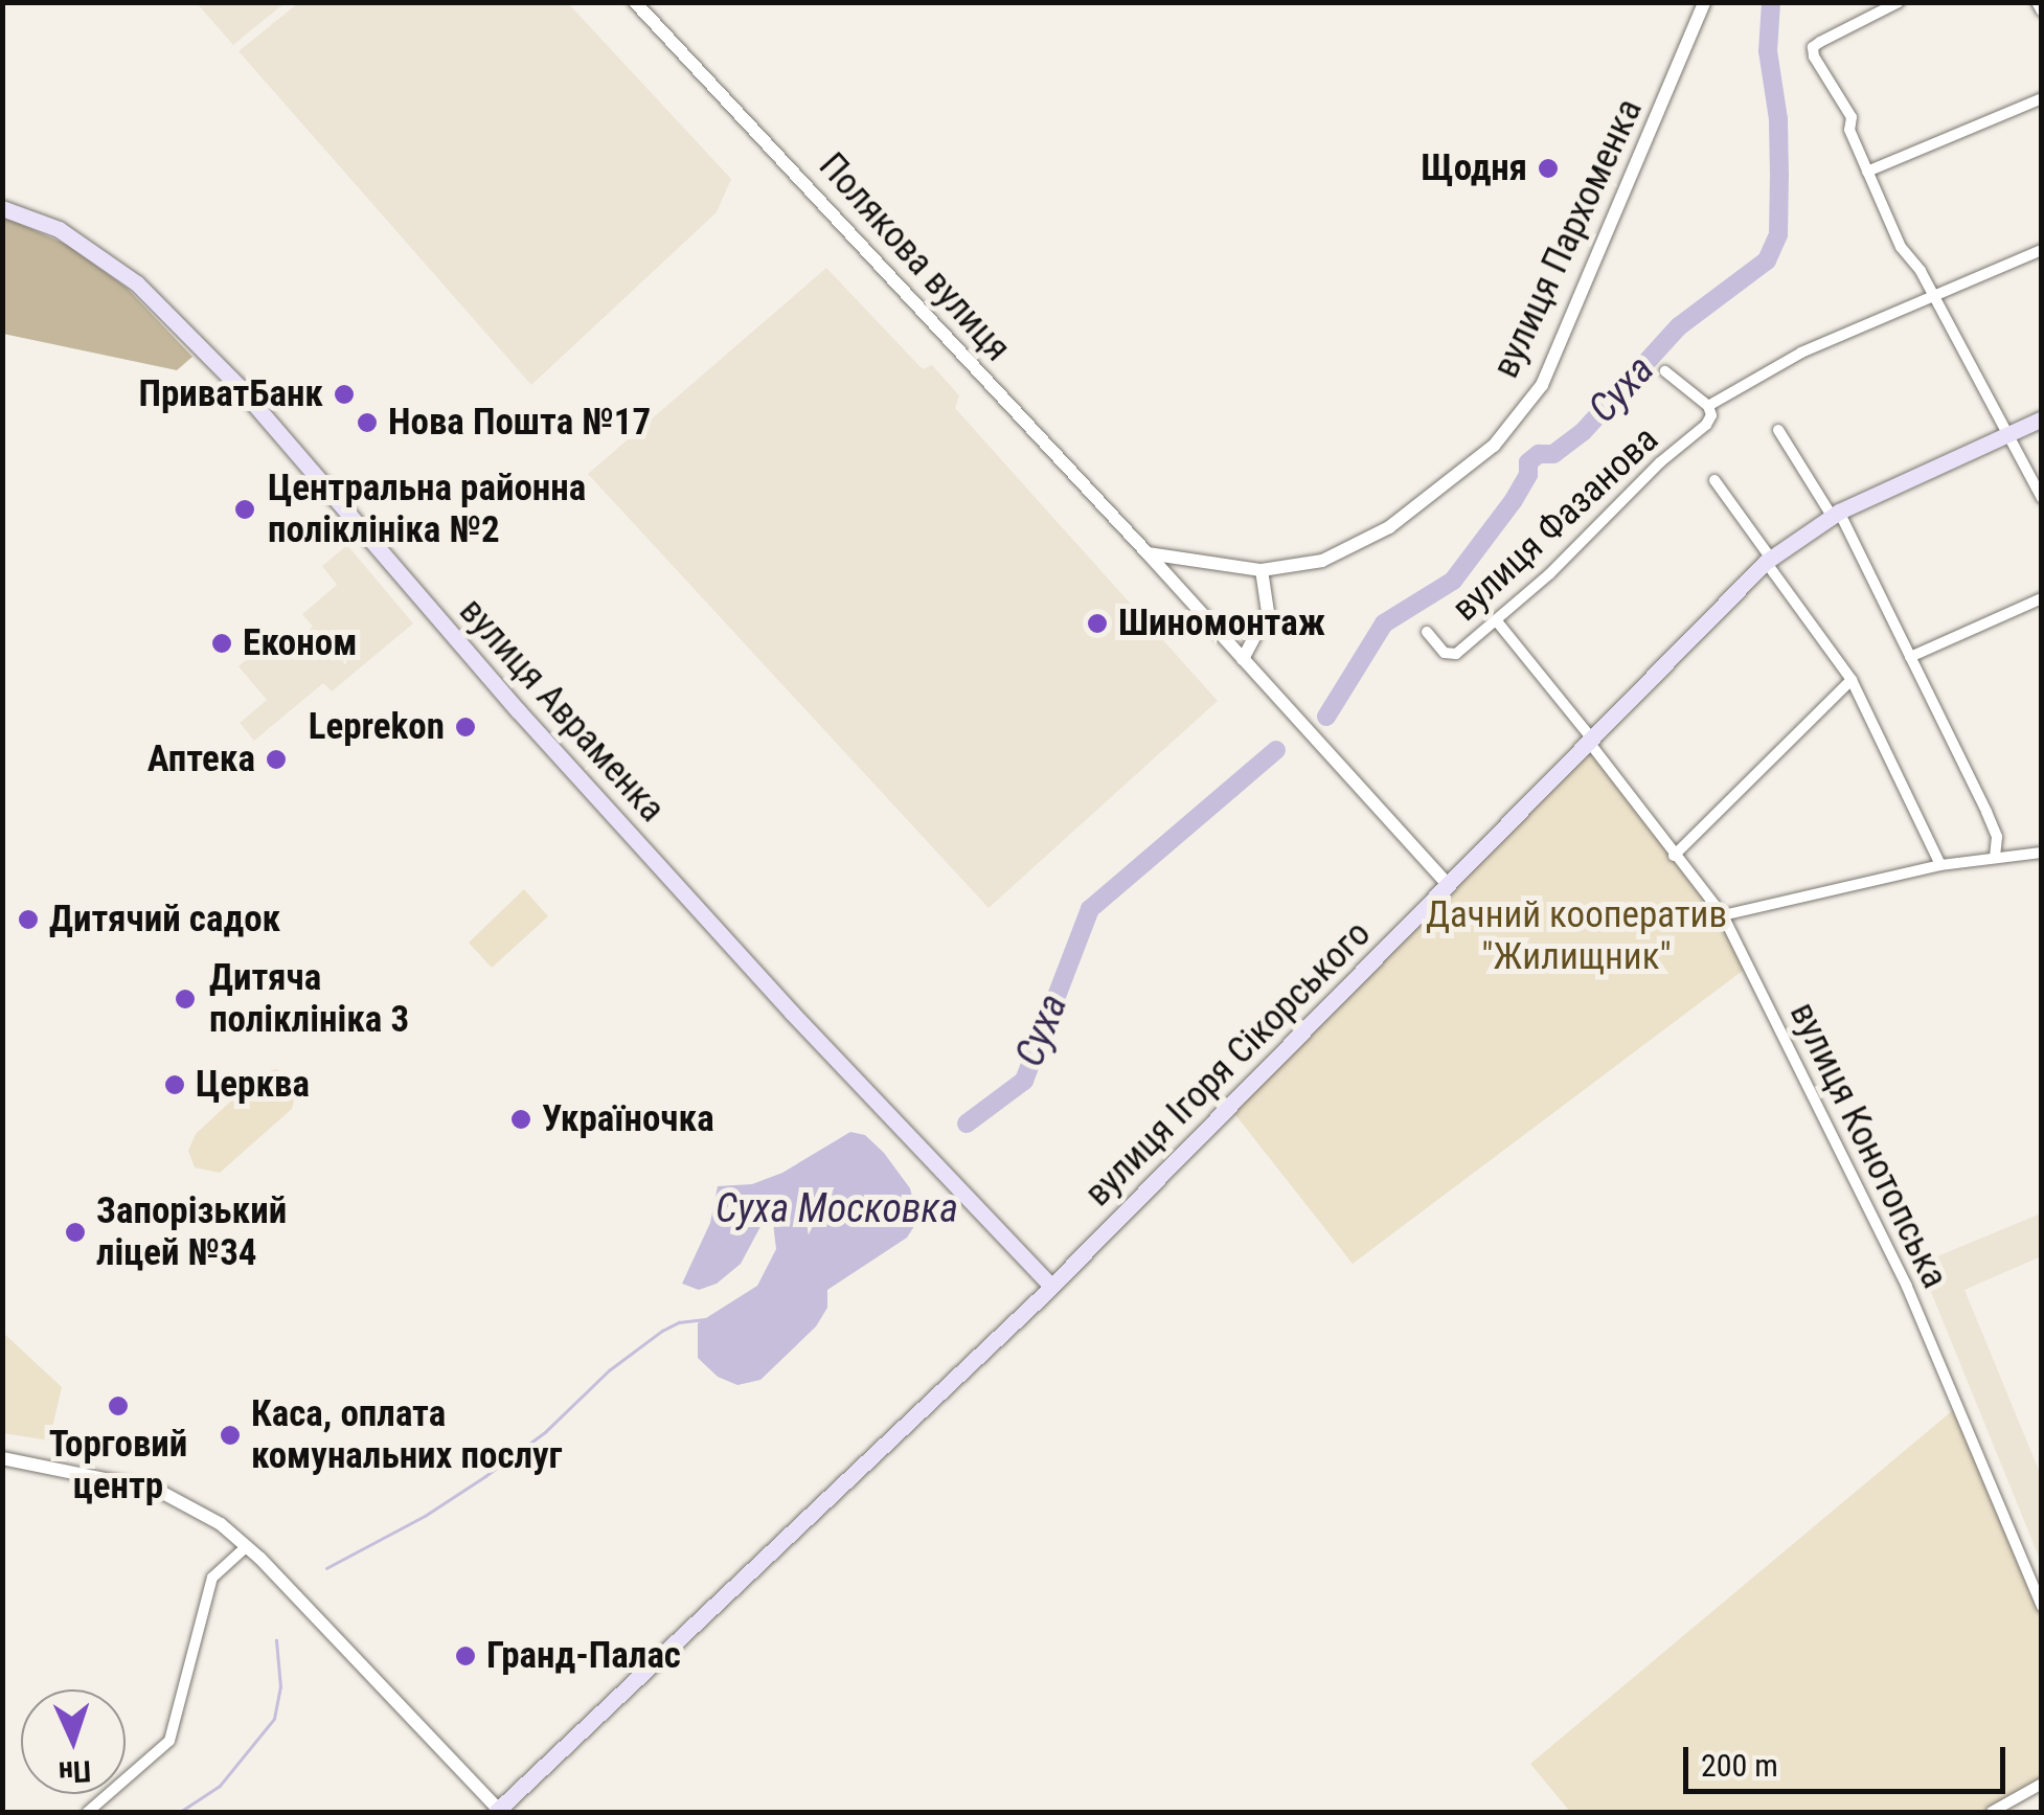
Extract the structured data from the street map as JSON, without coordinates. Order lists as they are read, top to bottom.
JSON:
{
  "streets": {
    "main road": ["вулиця Авраменка", "вулиця Ігоря Сікорського"],
    "street": [
      "вулиця Пархоменка",
      "Полякова вулиця",
      "вулиця Фазанова",
      "вулиця Конотопська"
    ]
  },
  "crossings": [
    ["Полякова вулиця", "вулиця Ігоря Сікорського"],
    ["вулиця Фазанова", "вулиця Конотопська"],
    ["вулиця Авраменка", "вулиця Ігоря Сікорського"],
    ["вулиця Ігоря Сікорського", "вулиця Конотопська"]
  ],
  "water": ["Суха", "Суха Московка"],
  "parks": ["Дачний кооператив \"Жилищник\""],
  "places": [
    "Щодня",
    "ПриватБанк",
    "Нова Пошта №17",
    "Центральна районна поліклініка №2",
    "Шиномонтаж",
    "Економ",
    "Leprekon",
    "Аптека",
    "Дитячий садок",
    "Дитяча поліклініка 3",
    "Церква",
    "Україночка",
    "Запорізький ліцей №34",
    "Торговий центр",
    "Каса, оплата комунальних послуг",
    "Гранд-Палас"
  ],
  "scale_bar": "200 m",
  "north": "bottom"
}
